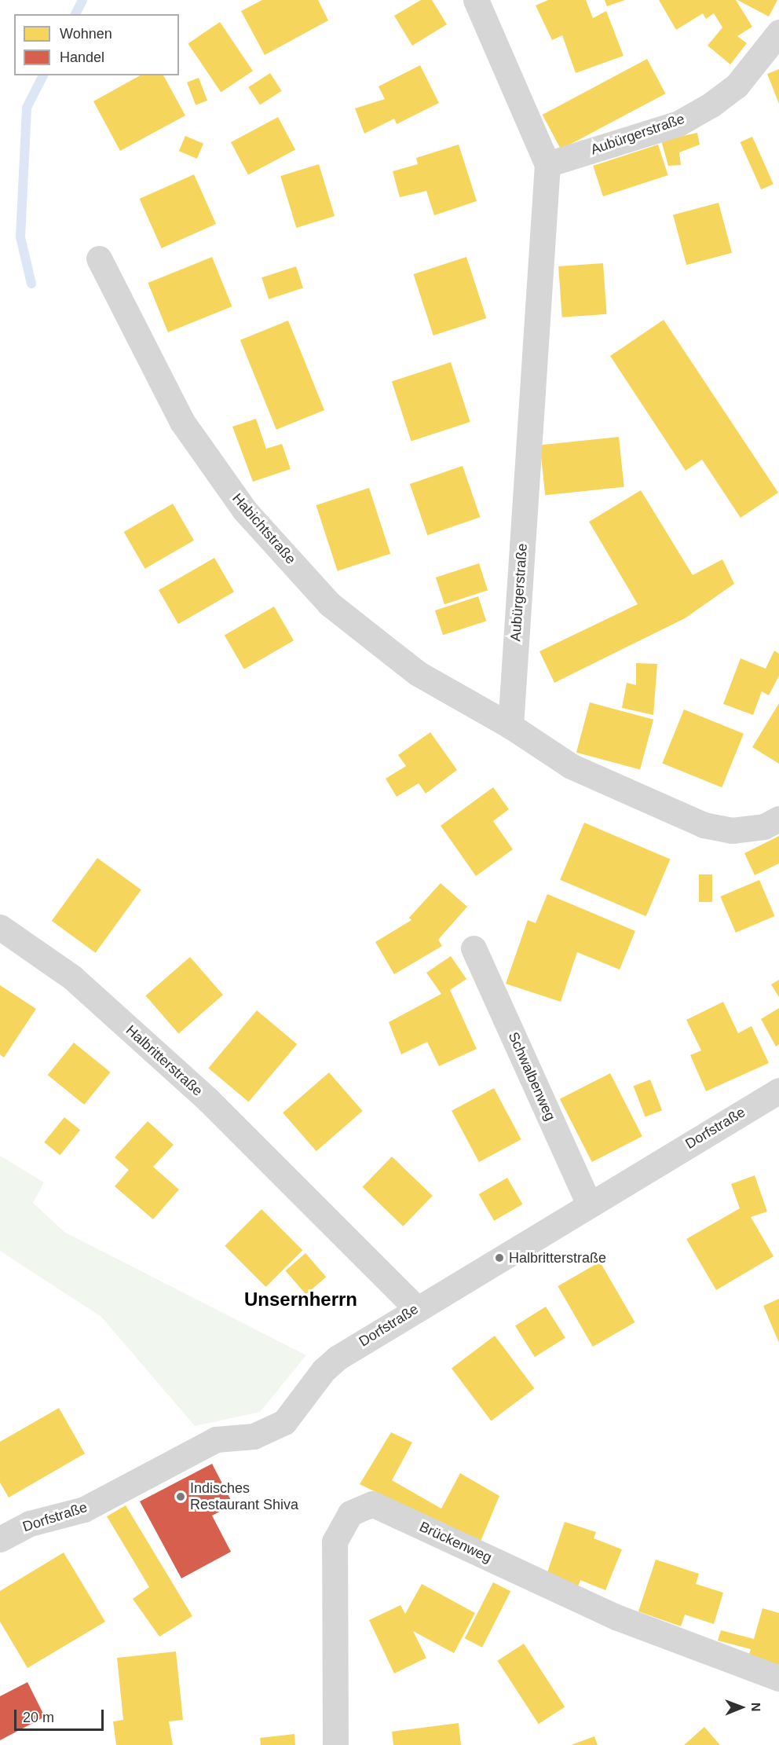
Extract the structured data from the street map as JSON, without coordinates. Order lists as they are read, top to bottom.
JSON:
{
  "streets": {
    "street": [
      "Aubürgerstraße",
      "Habichtstraße",
      "Halbritterstraße",
      "Schwalbenweg",
      "Dorfstraße",
      "Brückenweg"
    ]
  },
  "crossings": [
    ["Aubürgerstraße", "Habichtstraße"],
    ["Halbritterstraße", "Dorfstraße"],
    ["Schwalbenweg", "Dorfstraße"]
  ],
  "districts": ["Unsernherrn"],
  "places": ["Halbritterstraße", "Indisches Restaurant Shiva"],
  "legend": ["Wohnen", "Handel"],
  "scale_bar": "20 m",
  "north": "right"
}
